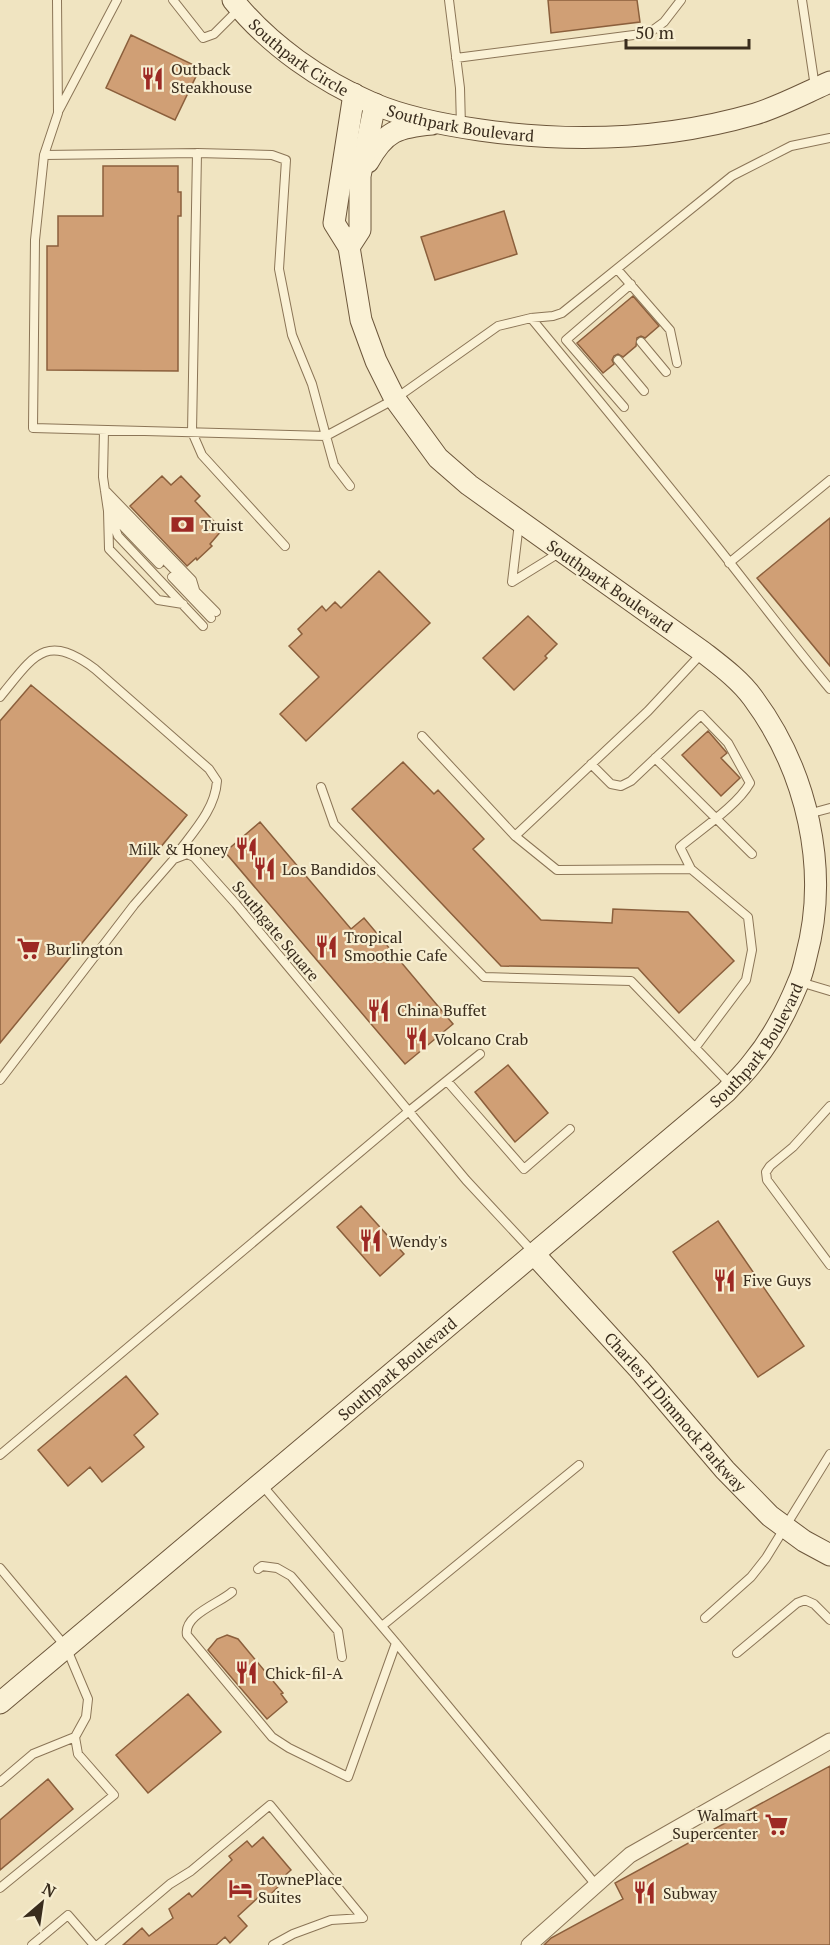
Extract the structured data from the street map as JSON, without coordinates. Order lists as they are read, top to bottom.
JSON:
{
  "streets": {
    "street": ["Southpark Circle", "Southpark Boulevard", "Charles H Dimmock Parkway"],
    "lane": ["Southgate Square"]
  },
  "crossings": [
    ["Southpark Circle", "Southpark Boulevard"],
    ["Southpark Boulevard", "Southgate Square"],
    ["Southpark Boulevard", "Charles H Dimmock Parkway"],
    ["Southgate Square", "Charles H Dimmock Parkway"]
  ],
  "places": {
    "restaurant": [
      "Outback Steakhouse",
      "Milk & Honey",
      "Los Bandidos",
      "Tropical Smoothie Cafe",
      "China Buffet",
      "Volcano Crab",
      "Wendy's",
      "Five Guys",
      "Chick-fil-A",
      "Subway"
    ],
    "bank": ["Truist"],
    "supermarket": ["Burlington", "Walmart Supercenter"],
    "hotel": ["TownePlace Suites"]
  },
  "scale_bar": "50 m",
  "north": "top right"
}
